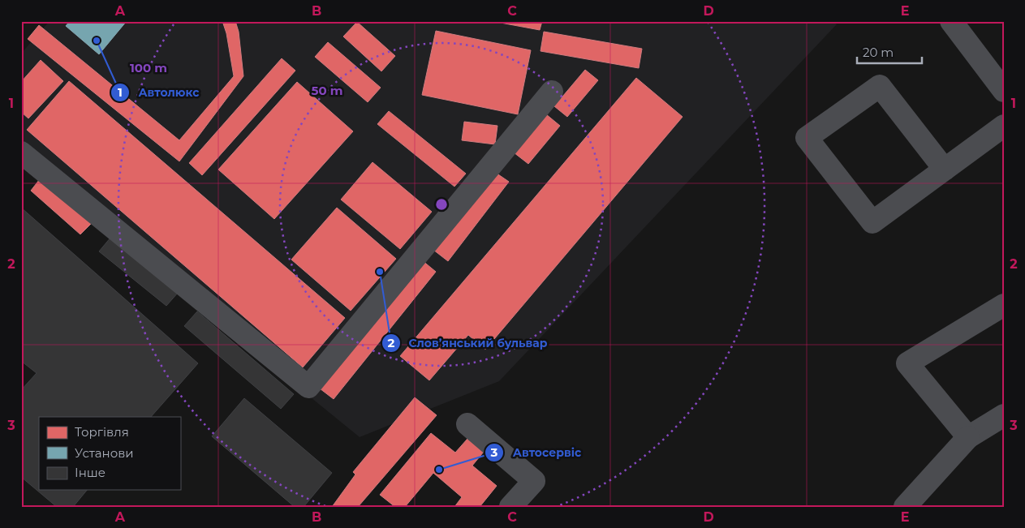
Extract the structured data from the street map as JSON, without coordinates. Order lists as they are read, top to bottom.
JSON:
{
  "places": ["Автолюкс", "Слов’янський бульвар", "Автосервіс"],
  "legend": ["Торгівля", "Установи", "Інше"],
  "scale_bar": "20 m",
  "grid": {
    "columns": [
      "A",
      "B",
      "C",
      "D",
      "E"
    ],
    "rows": ["1", "2", "3"]
  },
  "rings": ["100 m", "50 m"]
}
